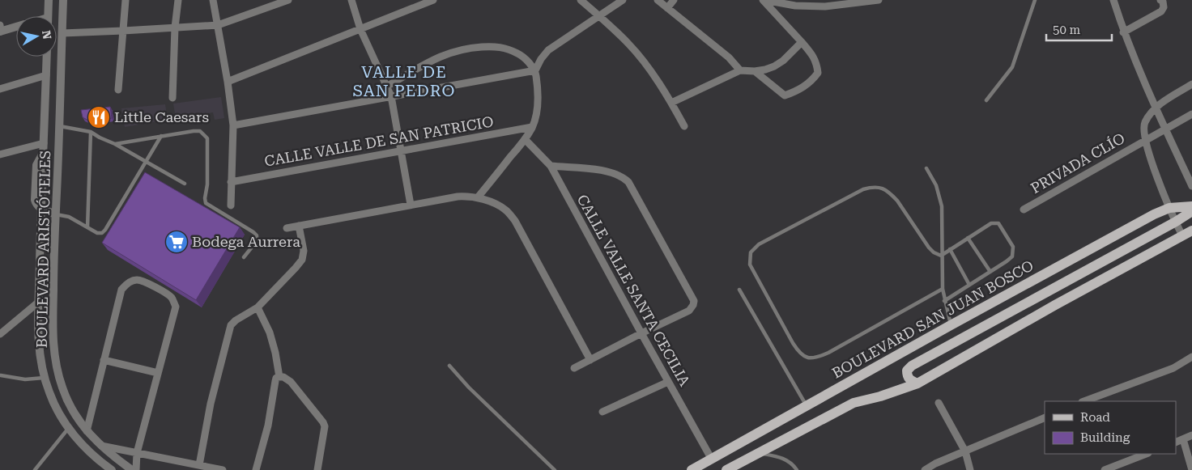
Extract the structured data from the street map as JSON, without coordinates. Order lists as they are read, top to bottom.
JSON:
{
  "streets": {
    "main road": ["BOULEVARD SAN JUAN BOSCO"],
    "street": [
      "CALLE VALLE DE SAN PATRICIO",
      "PRIVADA CLÍO",
      "BOULEVARD ARISTÓTELES",
      "CALLE VALLE SANTA CECILIA"
    ]
  },
  "crossings": [
    ["CALLE VALLE SANTA CECILIA", "BOULEVARD SAN JUAN BOSCO"]
  ],
  "districts": ["VALLE DE SAN PEDRO"],
  "places": {
    "restaurant": ["Little Caesars"],
    "supermarket": ["Bodega Aurrera"]
  },
  "legend": ["Road", "Building"],
  "scale_bar": "50 m",
  "north": "right"
}
